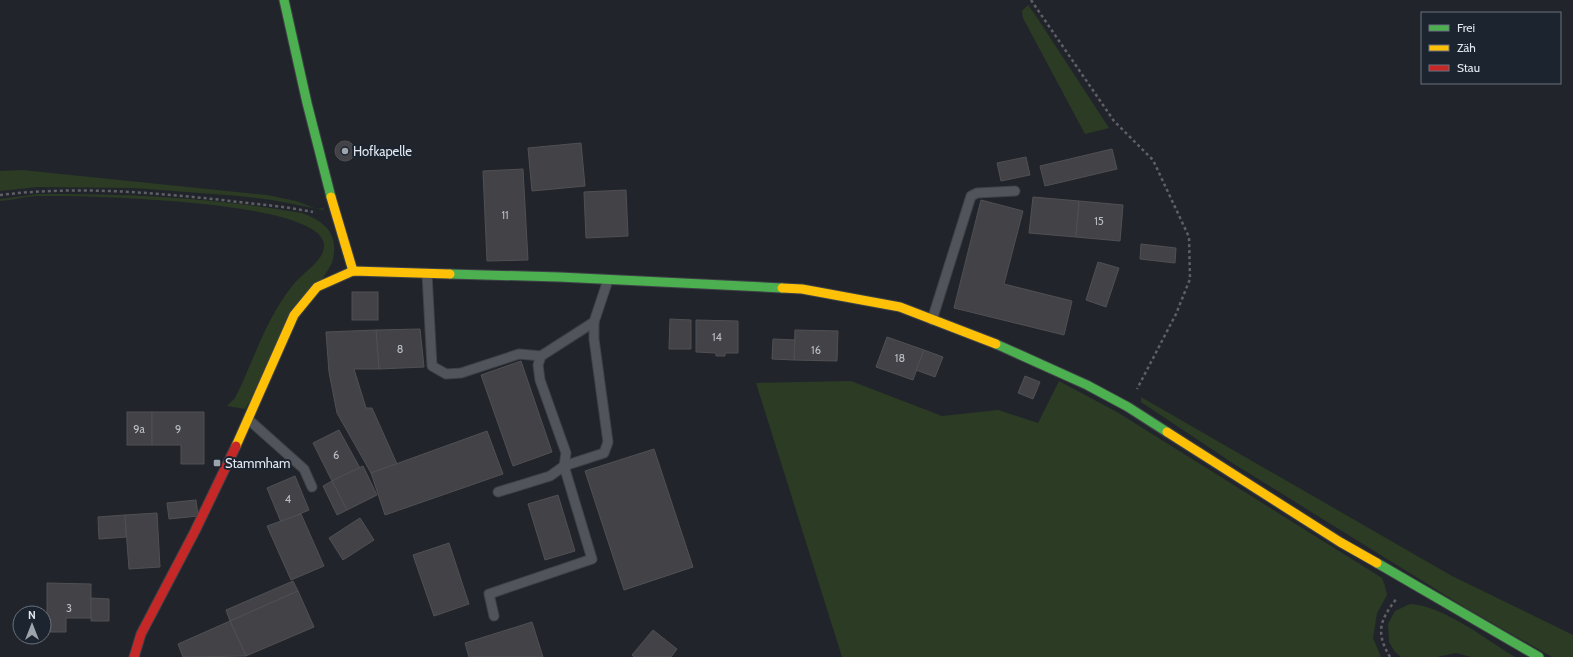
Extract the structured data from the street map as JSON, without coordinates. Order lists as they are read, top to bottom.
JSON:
{
  "places": {
    "other": ["Hofkapelle"],
    "transit": ["Stammham"]
  },
  "house_numbers": [
    "11",
    "15",
    "14",
    "8",
    "16",
    "18",
    "9a",
    "9",
    "6",
    "4",
    "3"
  ],
  "legend": ["Frei", "Zäh", "Stau"],
  "north": "top"
}
